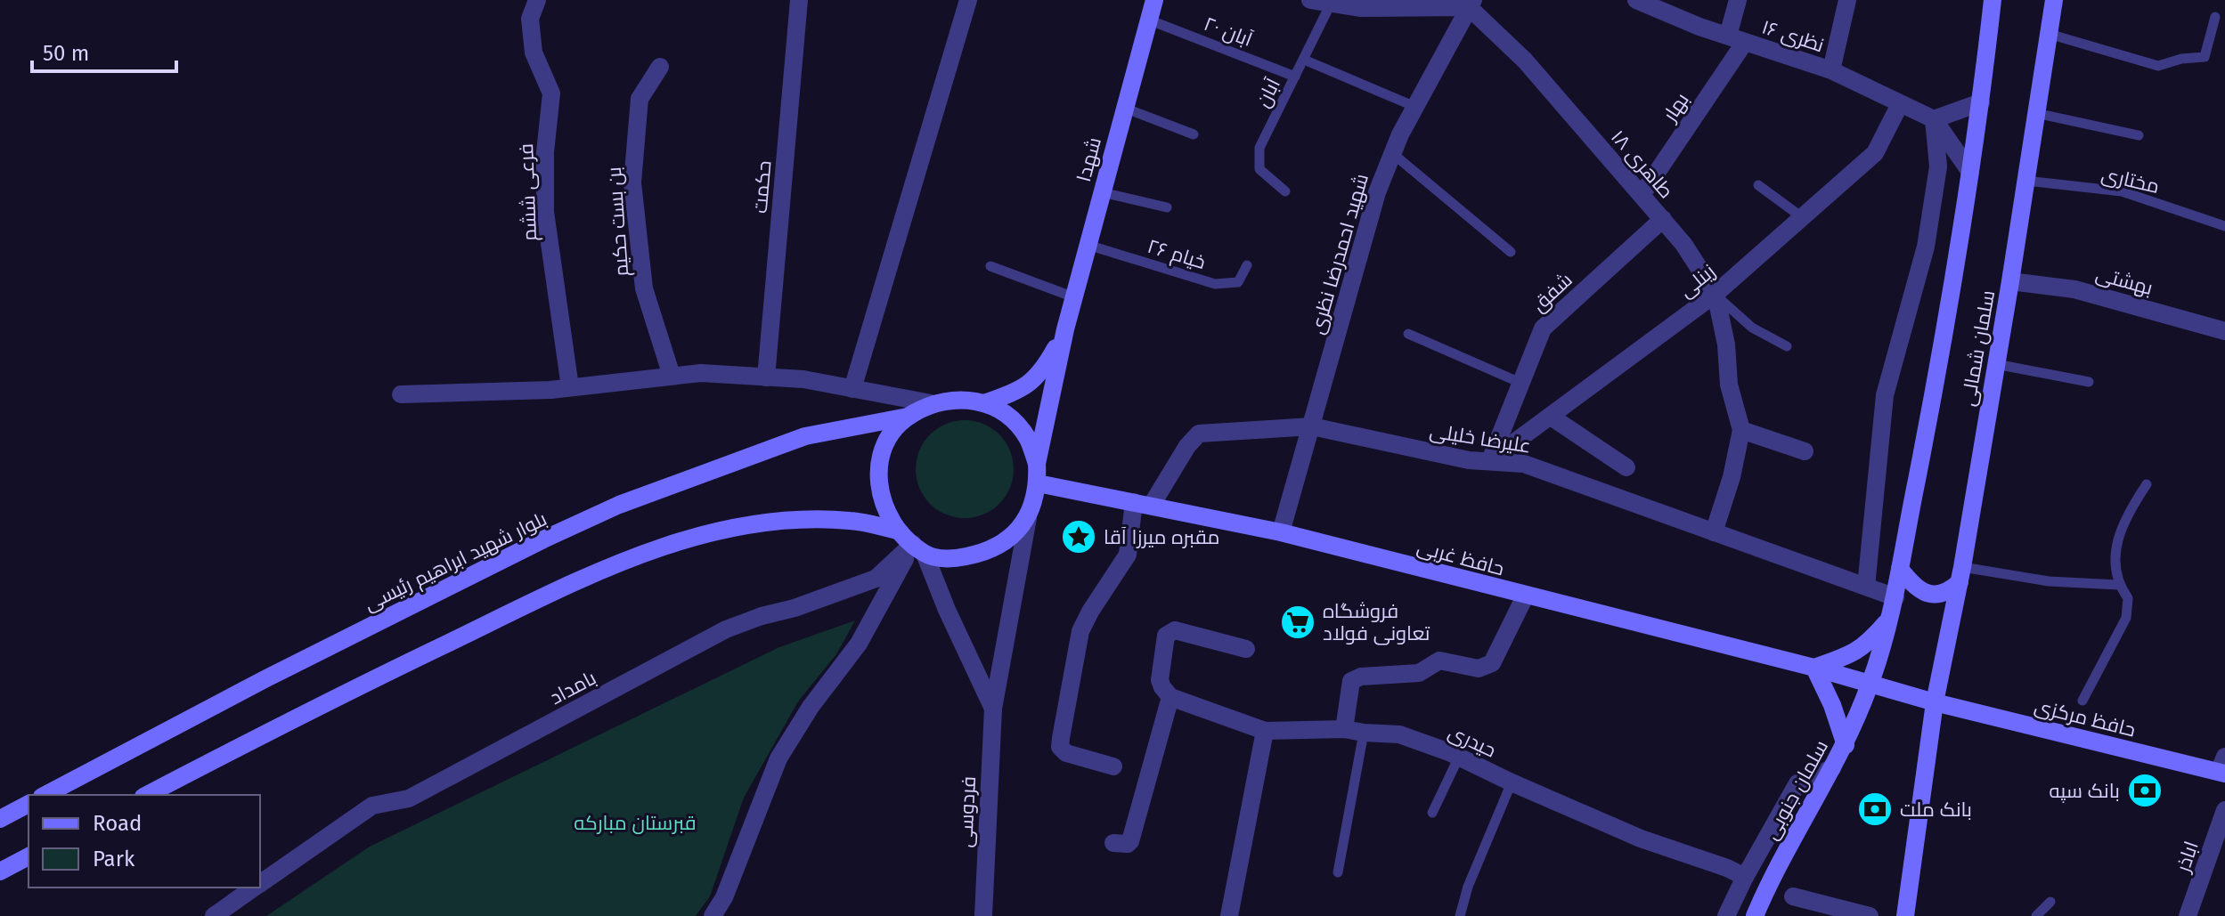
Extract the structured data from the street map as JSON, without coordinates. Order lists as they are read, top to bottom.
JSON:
{
  "streets": {
    "main road": [
      "شهدا",
      "سلمان شمالی",
      "حافظ غربی",
      "بلوار شهید ابراهیم رئیسی",
      "حافظ مرکزی",
      "سلمان جنوبی"
    ],
    "street": [
      "نظری ۱۶",
      "بهار",
      "طاهری ۱۸",
      "حکمت",
      "فرعی ششم",
      "بن بست حکیم",
      "شهید احمدرضا نظری",
      "زینلی",
      "بهشتی",
      "شفق",
      "علیرضا خلیلی",
      "بامداد",
      "حیدری",
      "فردوسی",
      "اباذر"
    ],
    "lane": [
      "آبان ۲۰",
      "آبان",
      "مختاری",
      "خیام ۲۶"
    ]
  },
  "crossings": [
    ["آبان ۲۰", "آبان"],
    ["آبان ۲۰", "شهدا"],
    ["نظری ۱۶", "بهار"],
    ["نظری ۱۶", "زینلی"],
    ["بهار", "طاهری ۱۸"],
    ["شهدا", "خیام ۲۶"],
    ["طاهری ۱۸", "شهید احمدرضا نظری"],
    ["طاهری ۱۸", "زینلی"],
    ["طاهری ۱۸", "شفق"],
    ["طاهری ۱۸", "علیرضا خلیلی"],
    ["مختاری", "سلمان شمالی"],
    ["شهید احمدرضا نظری", "علیرضا خلیلی"],
    ["شهید احمدرضا نظری", "حافظ غربی"],
    ["زینلی", "شفق"],
    ["زینلی", "علیرضا خلیلی"],
    ["بهشتی", "سلمان شمالی"],
    ["شفق", "علیرضا خلیلی"],
    ["سلمان شمالی", "علیرضا خلیلی"],
    ["سلمان شمالی", "حافظ غربی"],
    ["سلمان شمالی", "حافظ مرکزی"],
    ["سلمان شمالی", "سلمان جنوبی"],
    ["علیرضا خلیلی", "حافظ غربی"],
    ["حافظ غربی", "بلوار شهید ابراهیم رئیسی"],
    ["حافظ غربی", "بامداد"],
    ["حافظ غربی", "حافظ مرکزی"],
    ["حافظ غربی", "سلمان جنوبی"],
    ["حافظ غربی", "فردوسی"],
    ["بلوار شهید ابراهیم رئیسی", "بامداد"],
    ["بلوار شهید ابراهیم رئیسی", "فردوسی"],
    ["بامداد", "فردوسی"],
    ["حافظ مرکزی", "سلمان جنوبی"]
  ],
  "parks": ["قبرستان مبارکه"],
  "places": {
    "place": ["مقبره میرزا آقا"],
    "supermarket": ["فروشگاه تعاونی فولاد"],
    "bank": ["بانک سپه", "بانک ملت"]
  },
  "legend": ["Road", "Park"],
  "scale_bar": "50 m"
}
